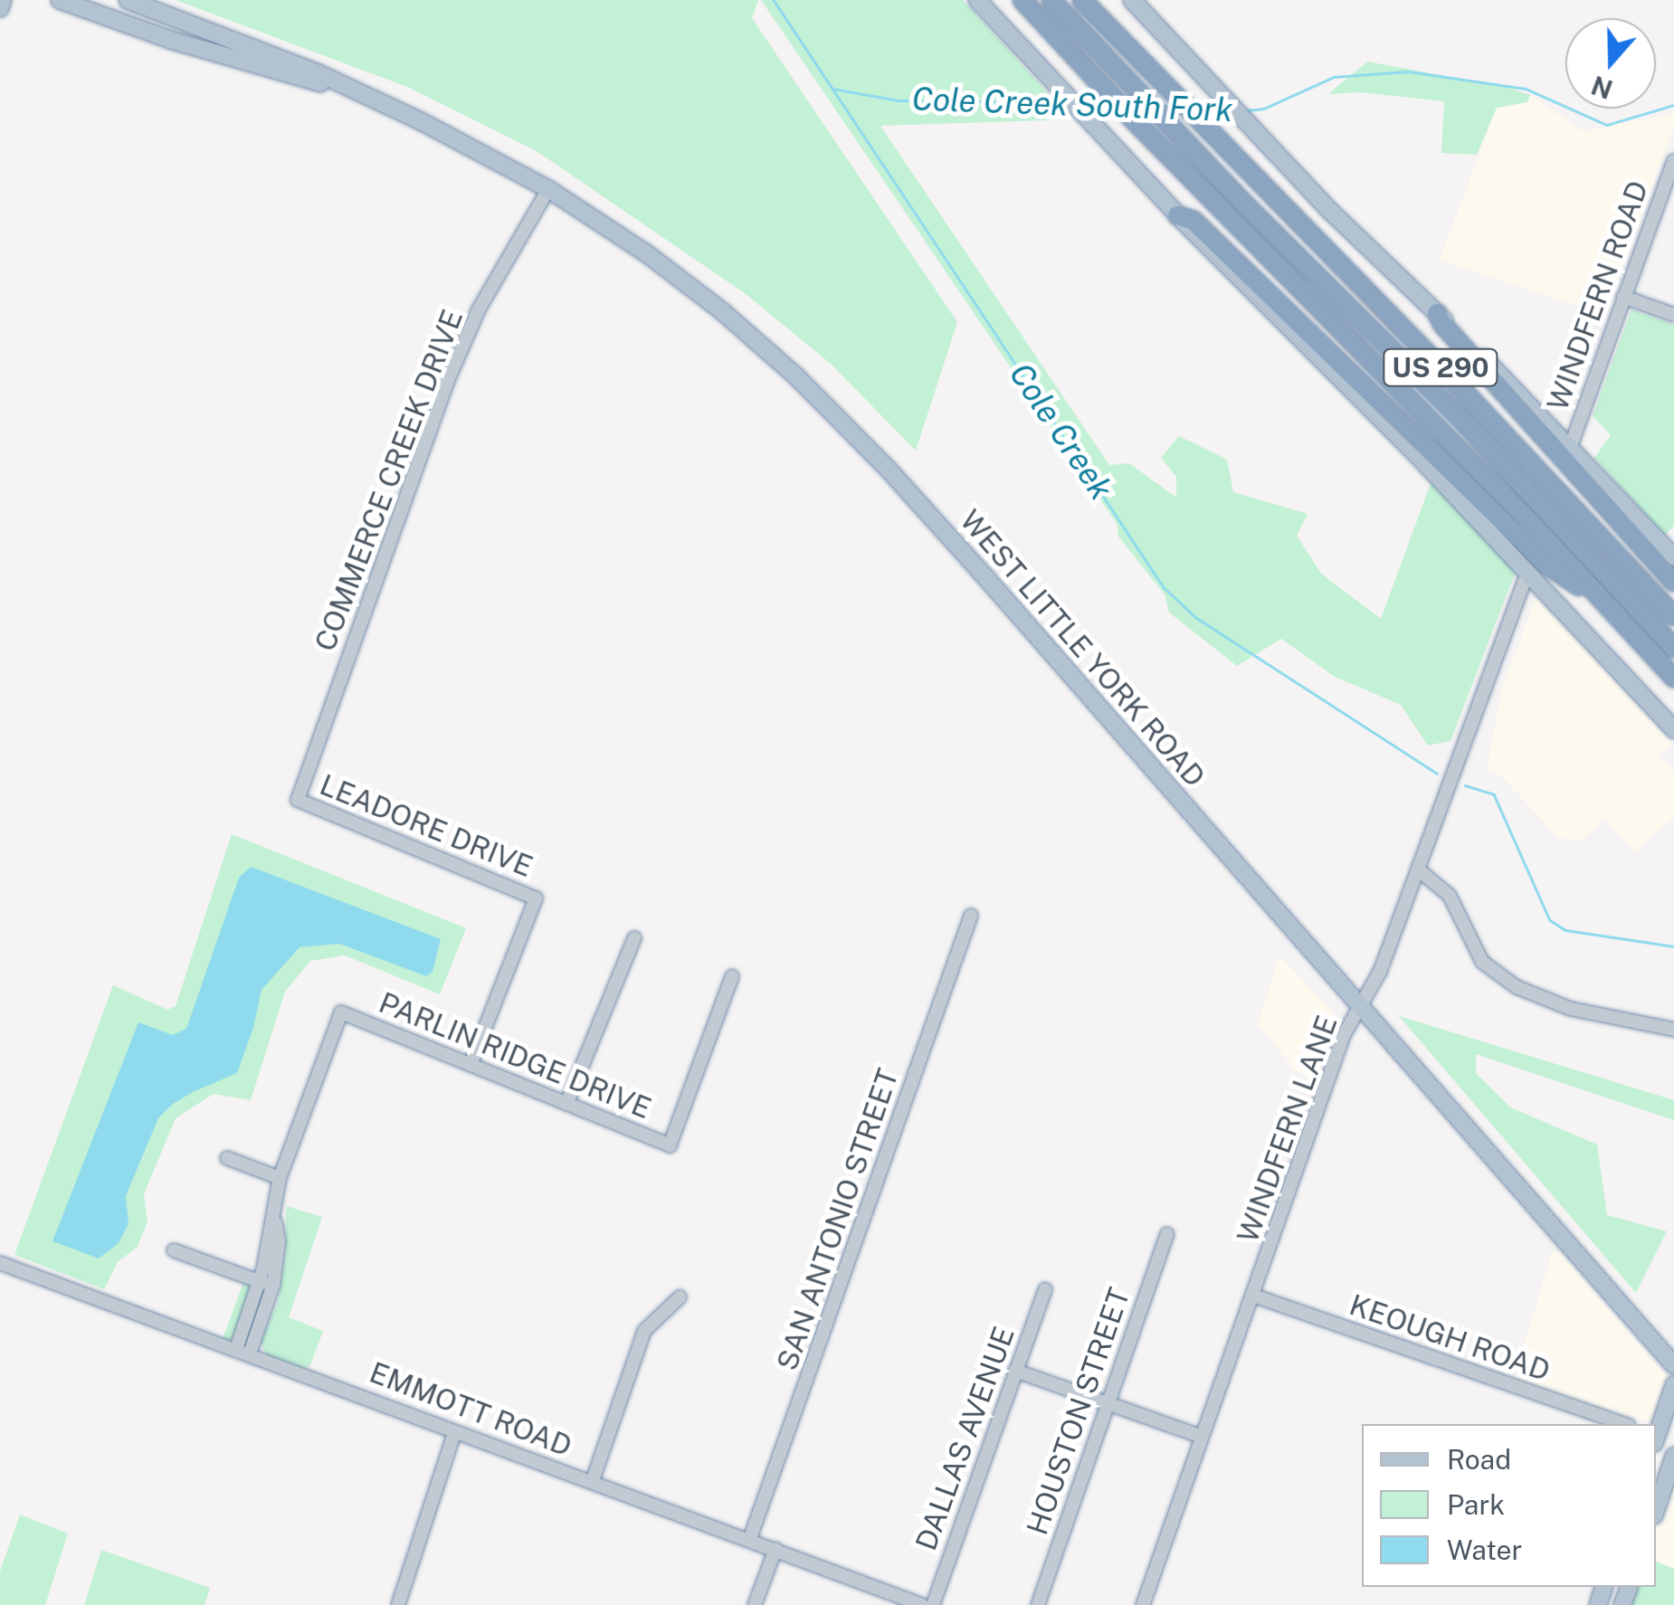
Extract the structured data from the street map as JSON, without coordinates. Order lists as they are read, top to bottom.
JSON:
{
  "streets": {
    "highway": ["US 290"],
    "main road": ["WEST LITTLE YORK ROAD"],
    "street": [
      "WINDFERN ROAD",
      "COMMERCE CREEK DRIVE",
      "LEADORE DRIVE",
      "PARLIN RIDGE DRIVE",
      "WINDFERN LANE",
      "SAN ANTONIO STREET",
      "KEOUGH ROAD",
      "EMMOTT ROAD",
      "HOUSTON STREET",
      "DALLAS AVENUE"
    ]
  },
  "crossings": [
    ["COMMERCE CREEK DRIVE", "WEST LITTLE YORK ROAD"],
    ["COMMERCE CREEK DRIVE", "LEADORE DRIVE"],
    ["WEST LITTLE YORK ROAD", "WINDFERN LANE"],
    ["LEADORE DRIVE", "PARLIN RIDGE DRIVE"],
    ["WINDFERN LANE", "KEOUGH ROAD"],
    ["SAN ANTONIO STREET", "EMMOTT ROAD"]
  ],
  "water": ["Cole Creek South Fork", "Cole Creek"],
  "legend": ["Road", "Park", "Water"],
  "north": "bottom"
}
